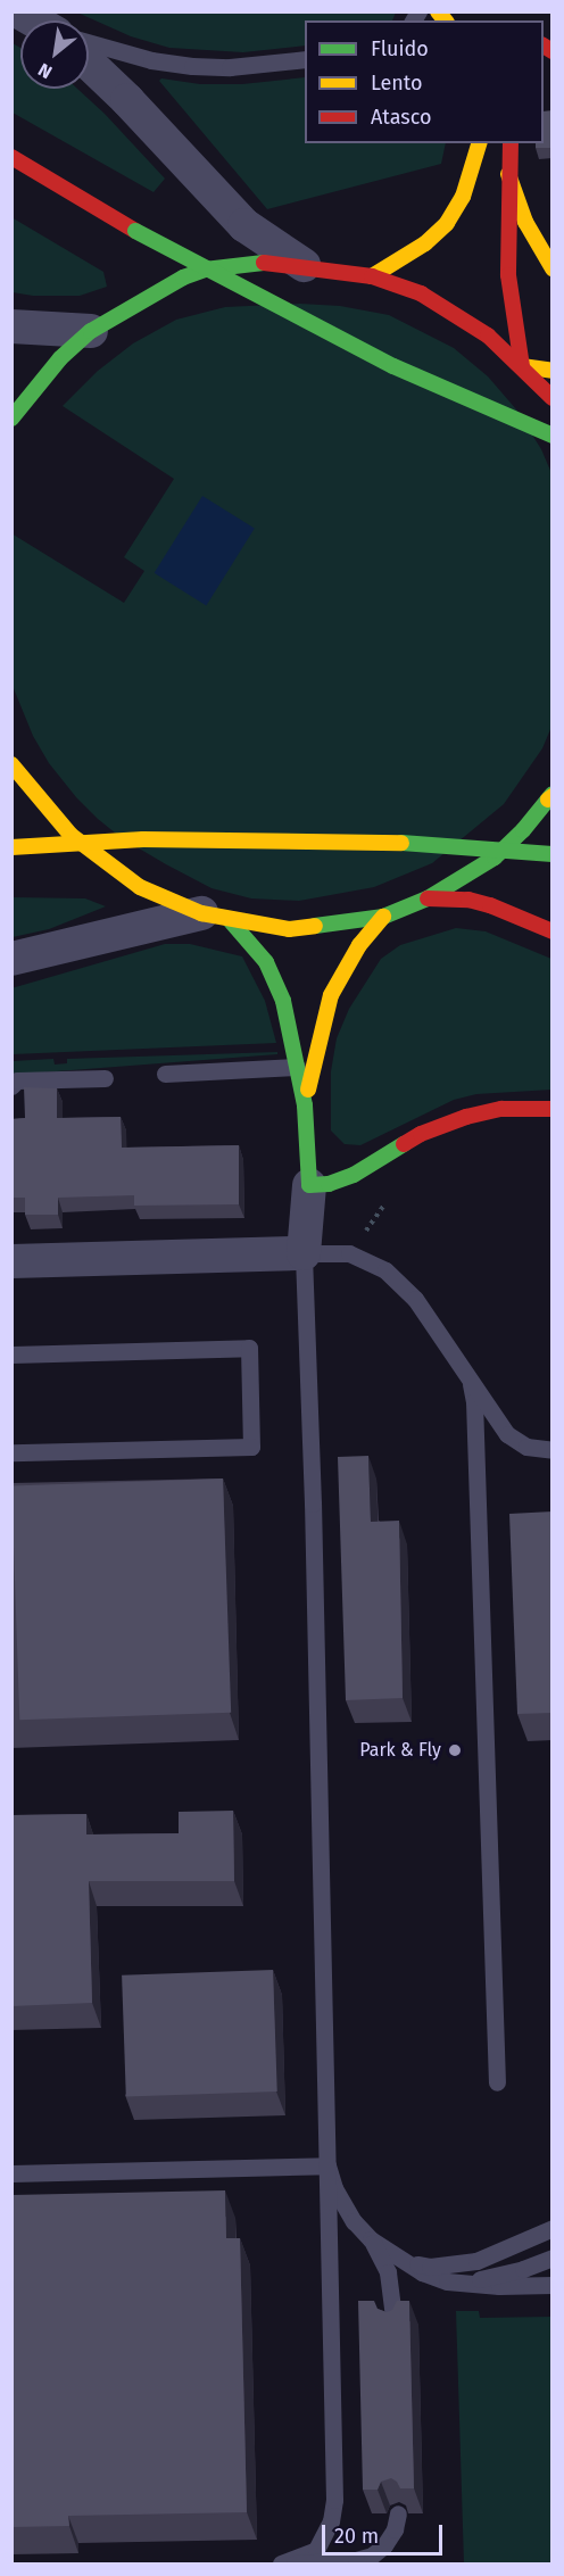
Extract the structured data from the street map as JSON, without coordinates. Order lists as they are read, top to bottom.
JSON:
{
  "places": ["Park & Fly"],
  "legend": ["Fluido", "Lento", "Atasco"],
  "scale_bar": "20 m",
  "north": "bottom left"
}
